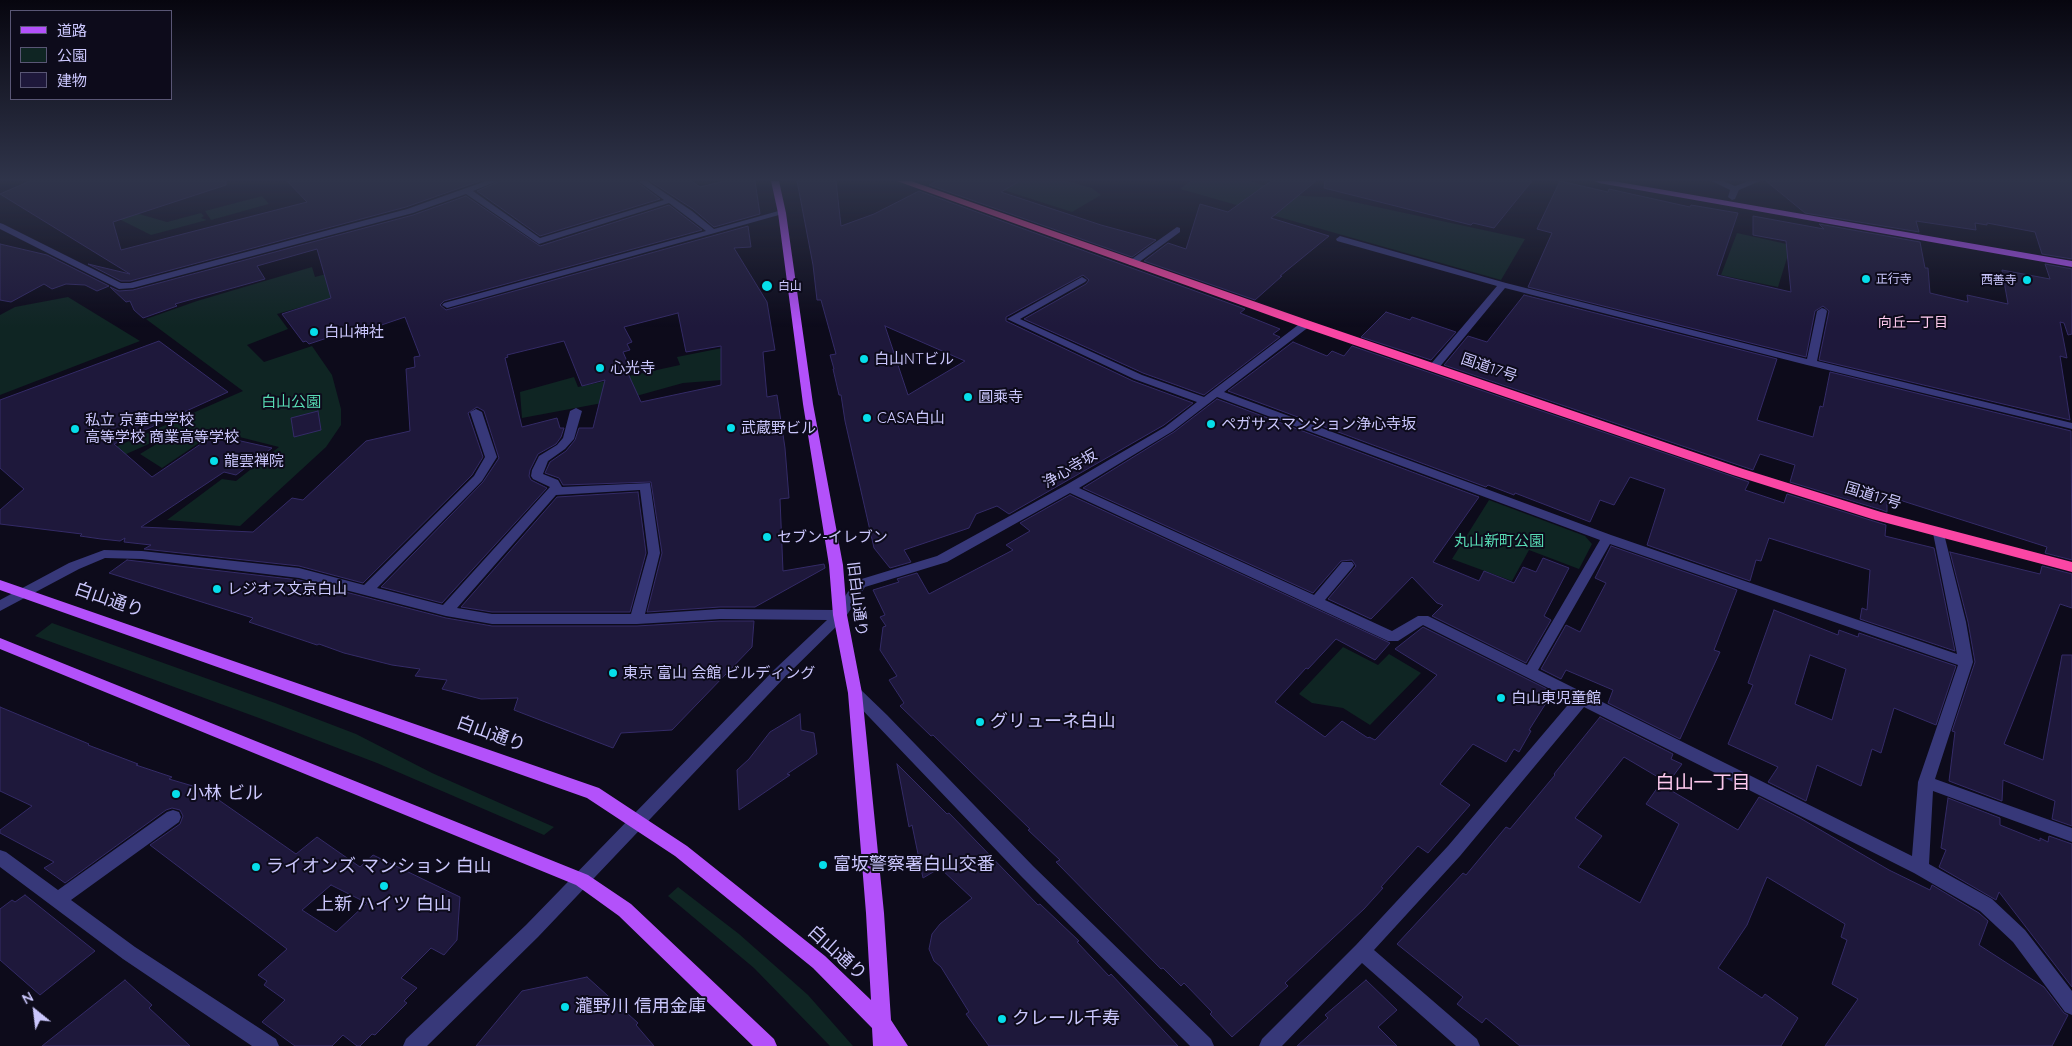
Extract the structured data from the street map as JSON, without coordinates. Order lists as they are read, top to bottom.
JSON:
{
  "streets": {
    "highway": ["国道17号"],
    "main road": ["旧白山通り", "白山通り"],
    "street": ["浄心寺坂"]
  },
  "crossings": [
    ["国道17号", "浄心寺坂"],
    ["浄心寺坂", "旧白山通り"],
    ["浄心寺坂", "白山通り"],
    ["旧白山通り", "白山通り"]
  ],
  "districts": ["向丘一丁目", "白山一丁目"],
  "parks": ["白山公園", "丸山新町公園"],
  "places": [
    "正行寺",
    "西善寺",
    "白山",
    "白山神社",
    "白山NTビル",
    "心光寺",
    "圓乘寺",
    "CASA白山",
    "ペガサスマンション浄心寺坂",
    "武蔵野ビル",
    "私立 京華中学校 高等学校 商業高等学校",
    "龍雲禅院",
    "セブン-イレブン",
    "レジオス文京白山",
    "東京 富山 会館 ビルディング",
    "白山東児童館",
    "グリューネ白山",
    "小林 ビル",
    "富坂警察署白山交番",
    "ライオンズ マンション 白山",
    "上新 ハイツ 白山",
    "瀧野川 信用金庫",
    "クレール千寿"
  ],
  "legend": ["道路", "公園", "建物"],
  "north": "top left"
}
